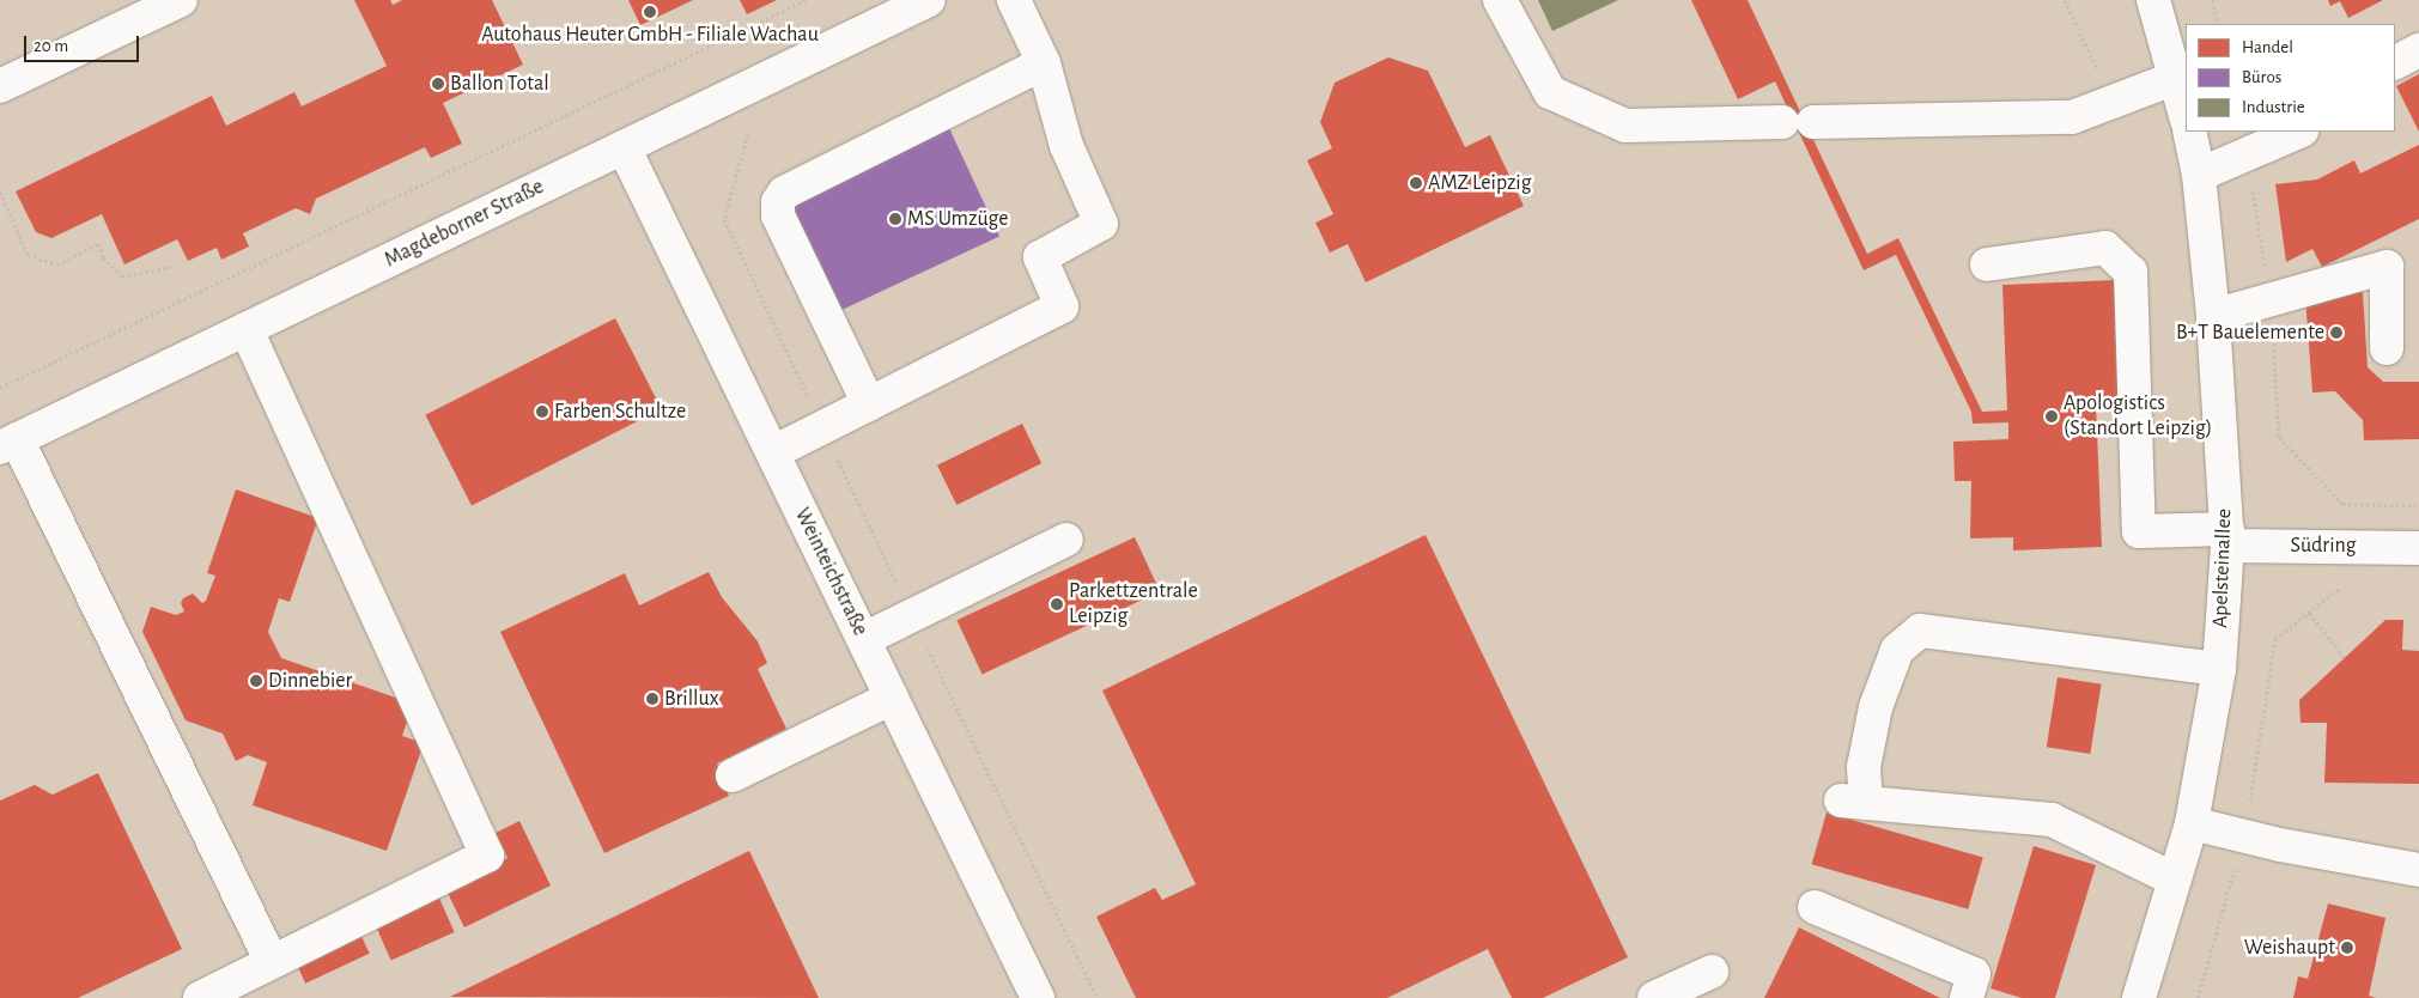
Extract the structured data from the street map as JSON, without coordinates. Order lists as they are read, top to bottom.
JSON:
{
  "streets": {
    "street": [
      "Magdeborner Straße",
      "Südring",
      "Apelsteinallee",
      "Weinteichstraße"
    ]
  },
  "crossings": [
    ["Magdeborner Straße", "Weinteichstraße"],
    ["Südring", "Apelsteinallee"]
  ],
  "places": [
    "Autohaus Heuter GmbH - Filiale Wachau",
    "Ballon Total",
    "AMZ Leipzig",
    "MS Umzüge",
    "B+T Bauelemente",
    "Farben Schultze",
    "Apologistics (Standort Leipzig)",
    "Parkettzentrale Leipzig",
    "Dinnebier",
    "Brillux",
    "Weishaupt"
  ],
  "legend": ["Handel", "Büros", "Industrie"],
  "scale_bar": "20 m"
}
